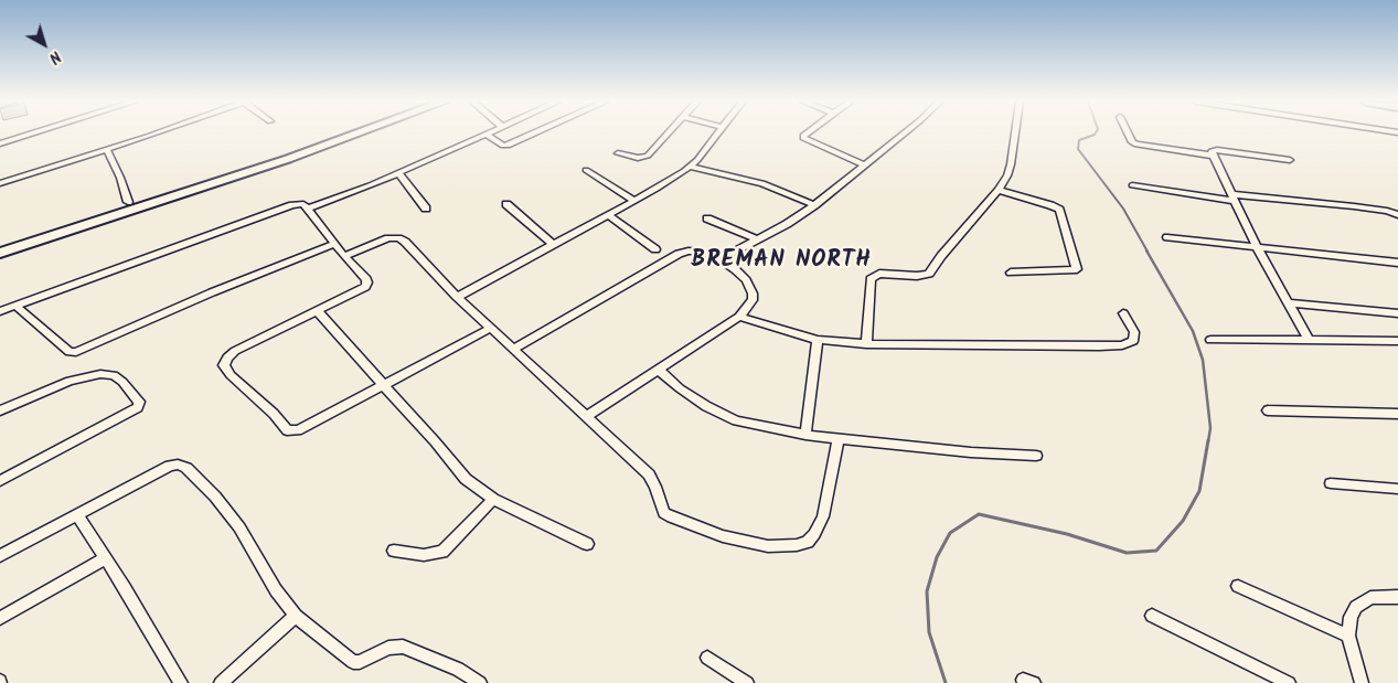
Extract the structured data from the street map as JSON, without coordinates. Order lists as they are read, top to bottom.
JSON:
{
  "districts": ["BREMAN NORTH"],
  "north": "bottom right"
}
